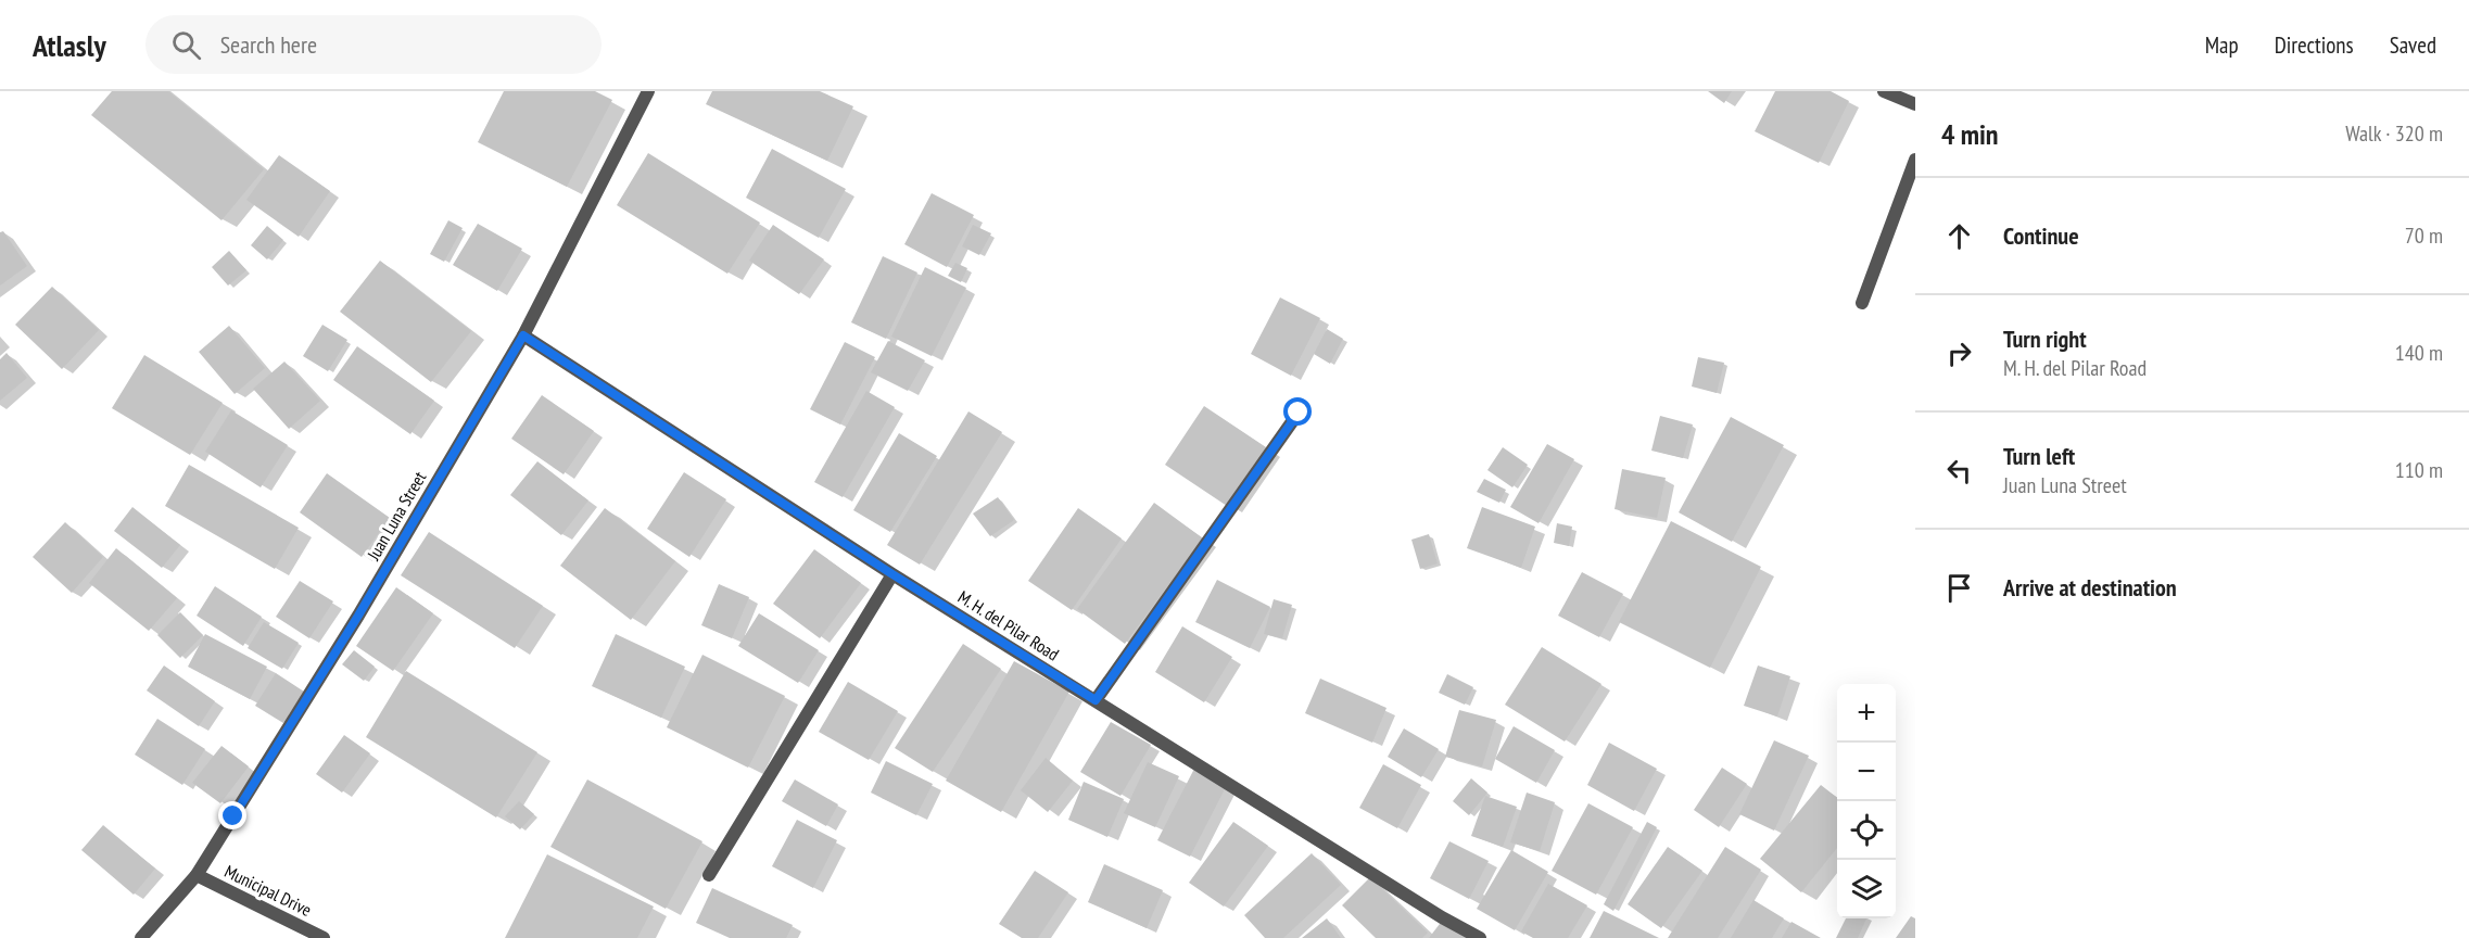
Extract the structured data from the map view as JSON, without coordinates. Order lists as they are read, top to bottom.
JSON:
{
  "streets": {
    "street": ["Juan Luna Street", "M. H. del Pilar Road", "Municipal Drive"]
  },
  "crossings": [
    ["Juan Luna Street", "M. H. del Pilar Road"],
    ["Juan Luna Street", "Municipal Drive"]
  ],
  "page": {
    "header": "Atlasly",
    "search": "Search here",
    "nav": ["Map", "Directions", "Saved"],
    "heading": ["4 min", "Walk · 320 m"],
    "list": [
      ["Continue", "70 m"],
      ["Turn right", "M. H. del Pilar Road", "140 m"],
      ["Turn left", "Juan Luna Street", "110 m"],
      "Arrive at destination"
    ],
    "map_buttons": ["+", "−"]
  }
}
